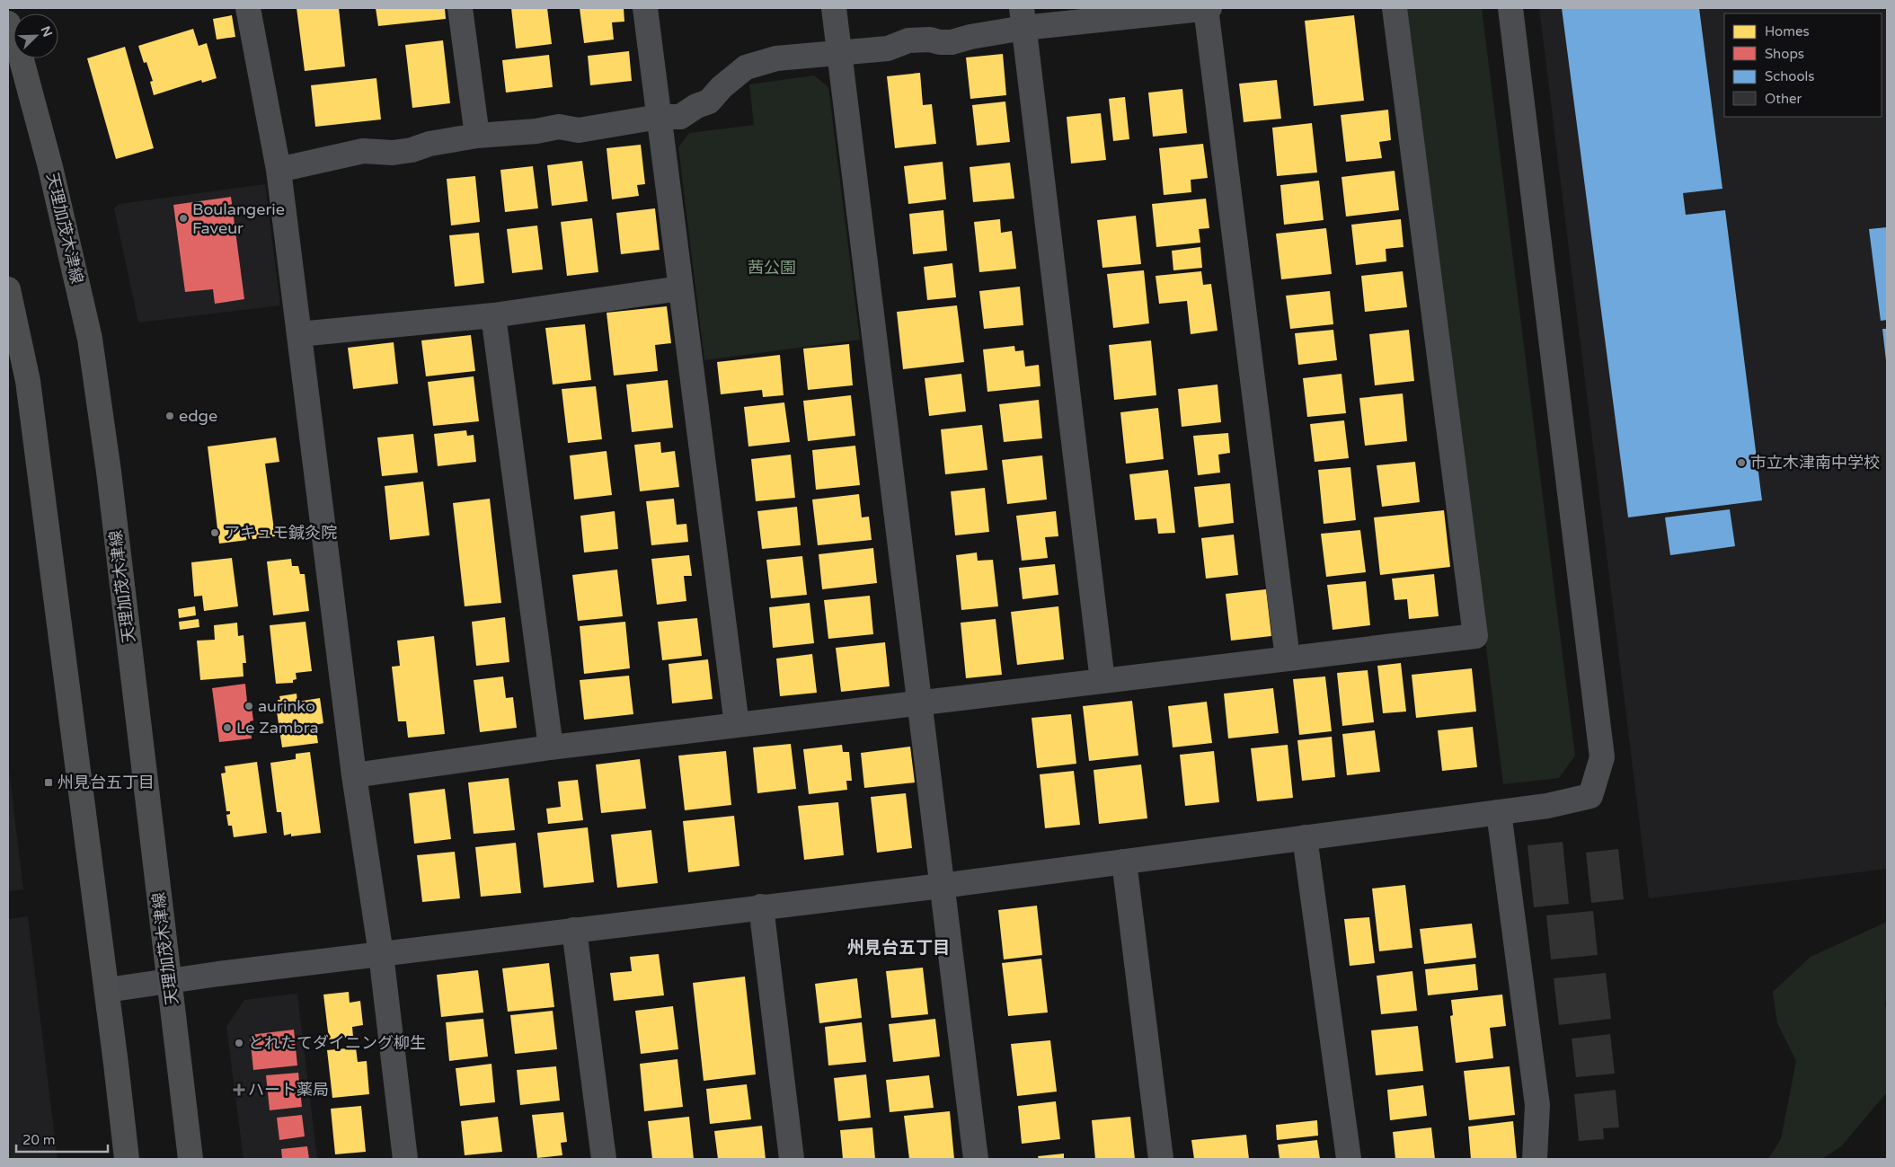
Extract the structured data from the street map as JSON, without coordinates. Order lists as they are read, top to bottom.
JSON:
{
  "streets": {
    "main road": ["天理加茂木津線"]
  },
  "districts": ["州見台五丁目"],
  "parks": ["茜公園"],
  "places": {
    "other": [
      "Boulangerie Faveur",
      "edge",
      "市立木津南中学校",
      "アキュモ鍼灸院",
      "aurinko",
      "Le Zambra",
      "とれたてダイニング柳生"
    ],
    "transit": ["州見台五丁目"],
    "health": ["ハート薬局"]
  },
  "legend": [
    "Homes",
    "Shops",
    "Schools",
    "Other"
  ],
  "scale_bar": "20 m",
  "north": "top right"
}
